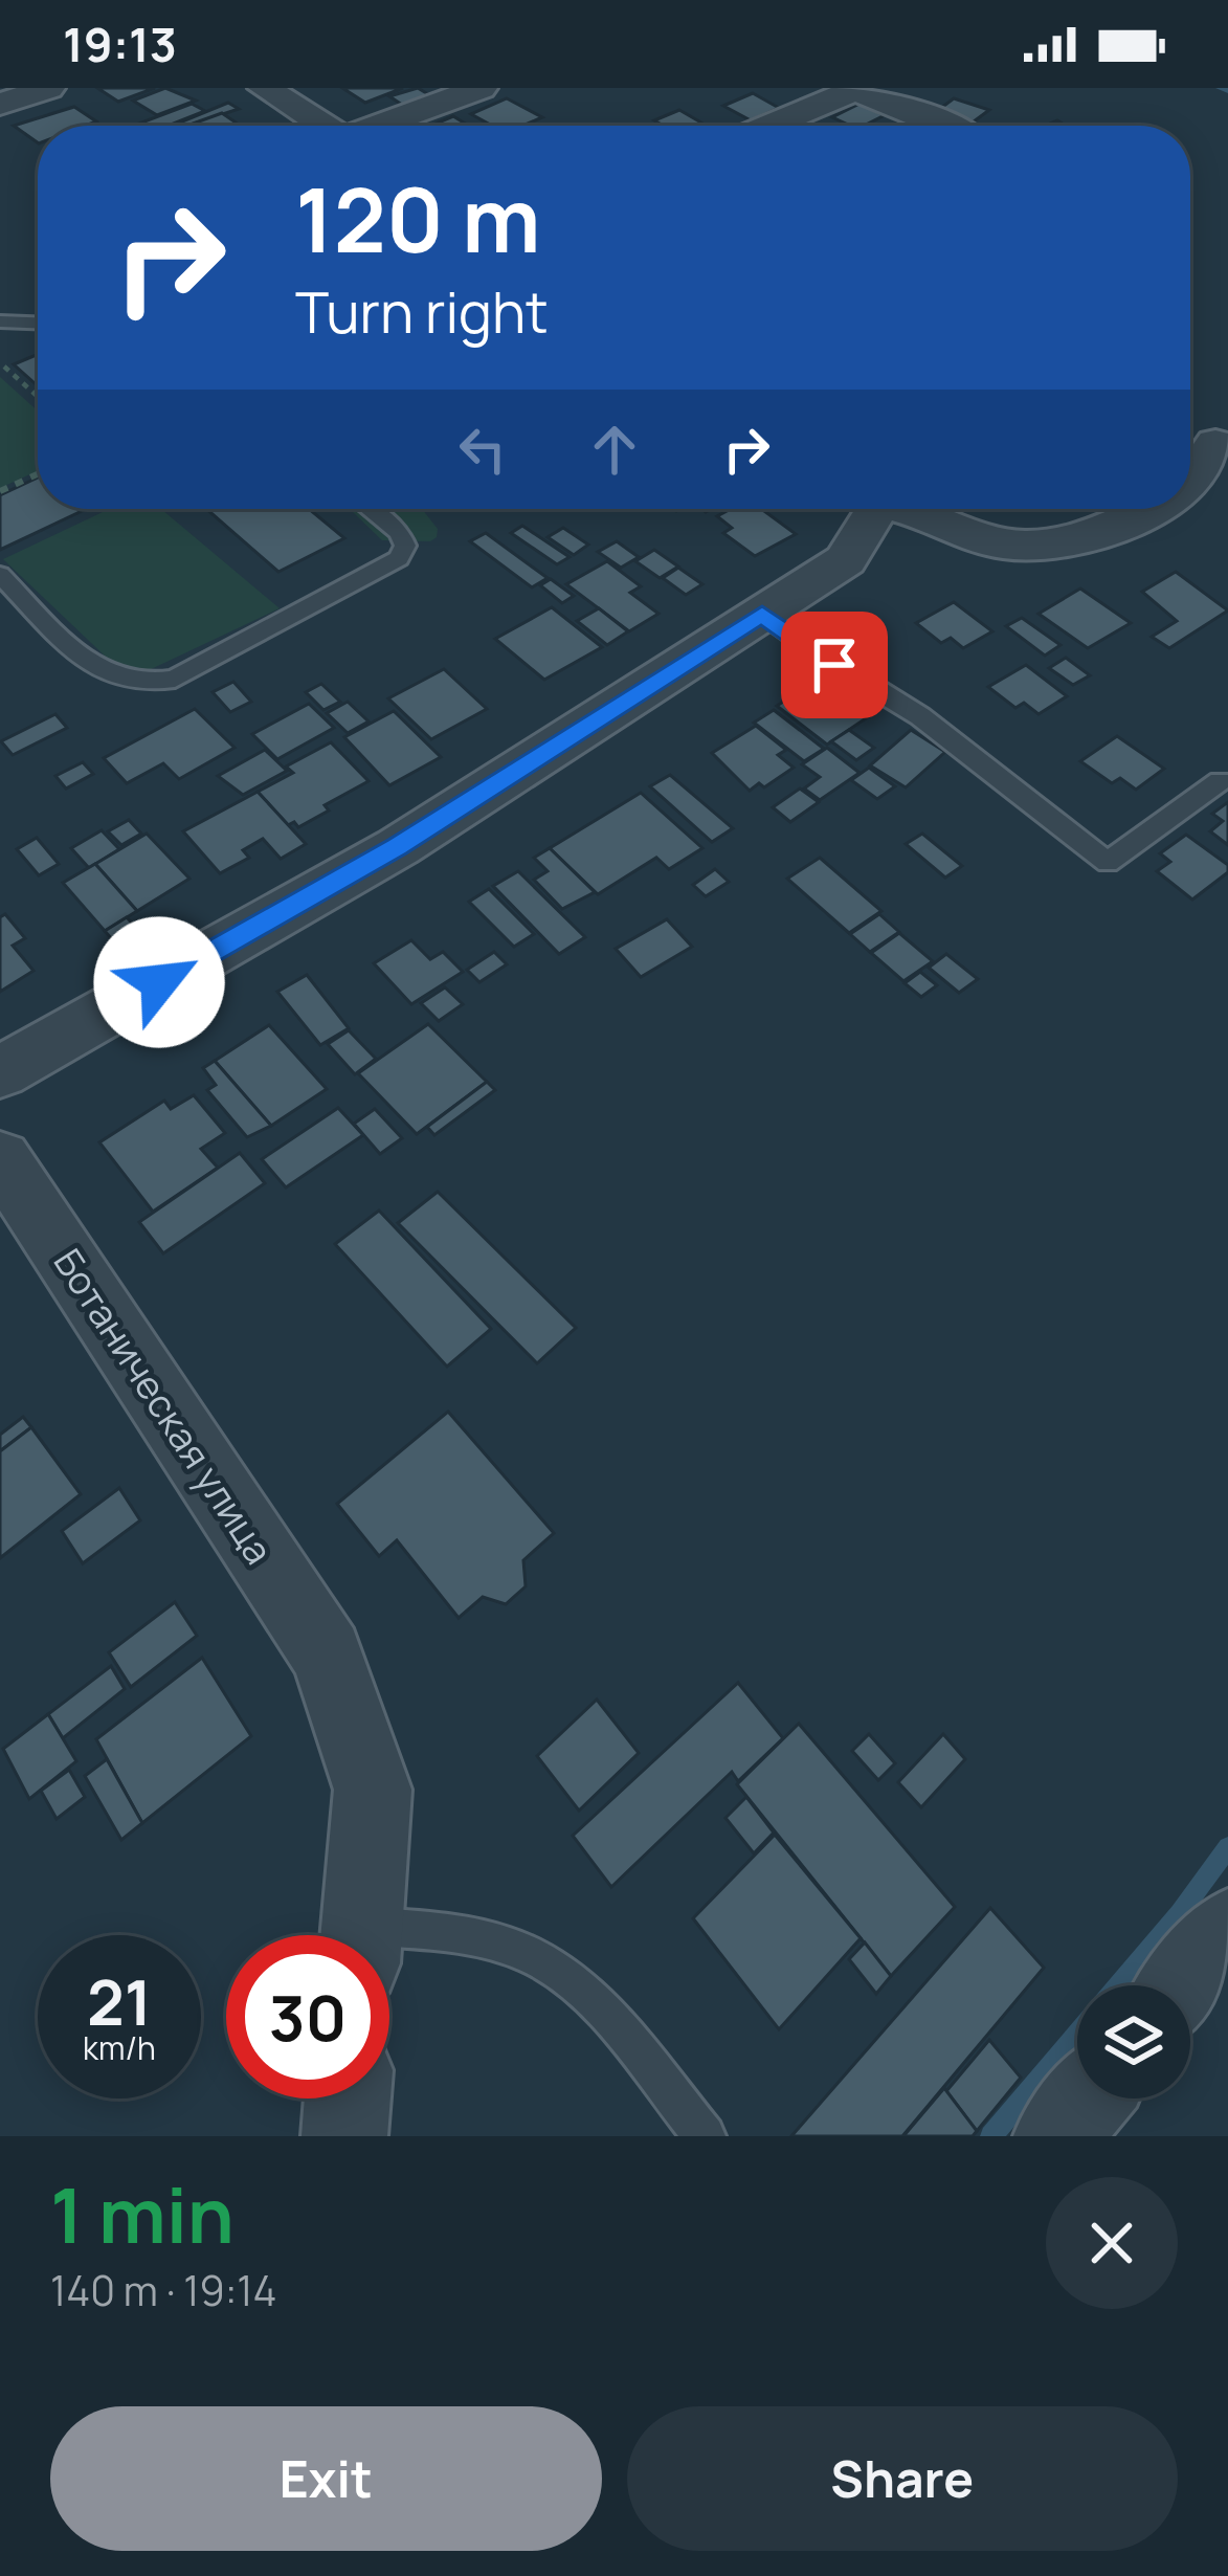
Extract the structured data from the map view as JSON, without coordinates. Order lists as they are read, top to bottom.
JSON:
{
  "streets": {
    "street": ["Ботаническая улица"]
  },
  "page": {
    "status": "19:13",
    "turn": ["120 m", "Turn right"],
    "speed": "21 km/h",
    "limit": "30",
    "heading": ["1 min", "140 m · 19:14"],
    "buttons": ["Exit", "Share"]
  }
}
